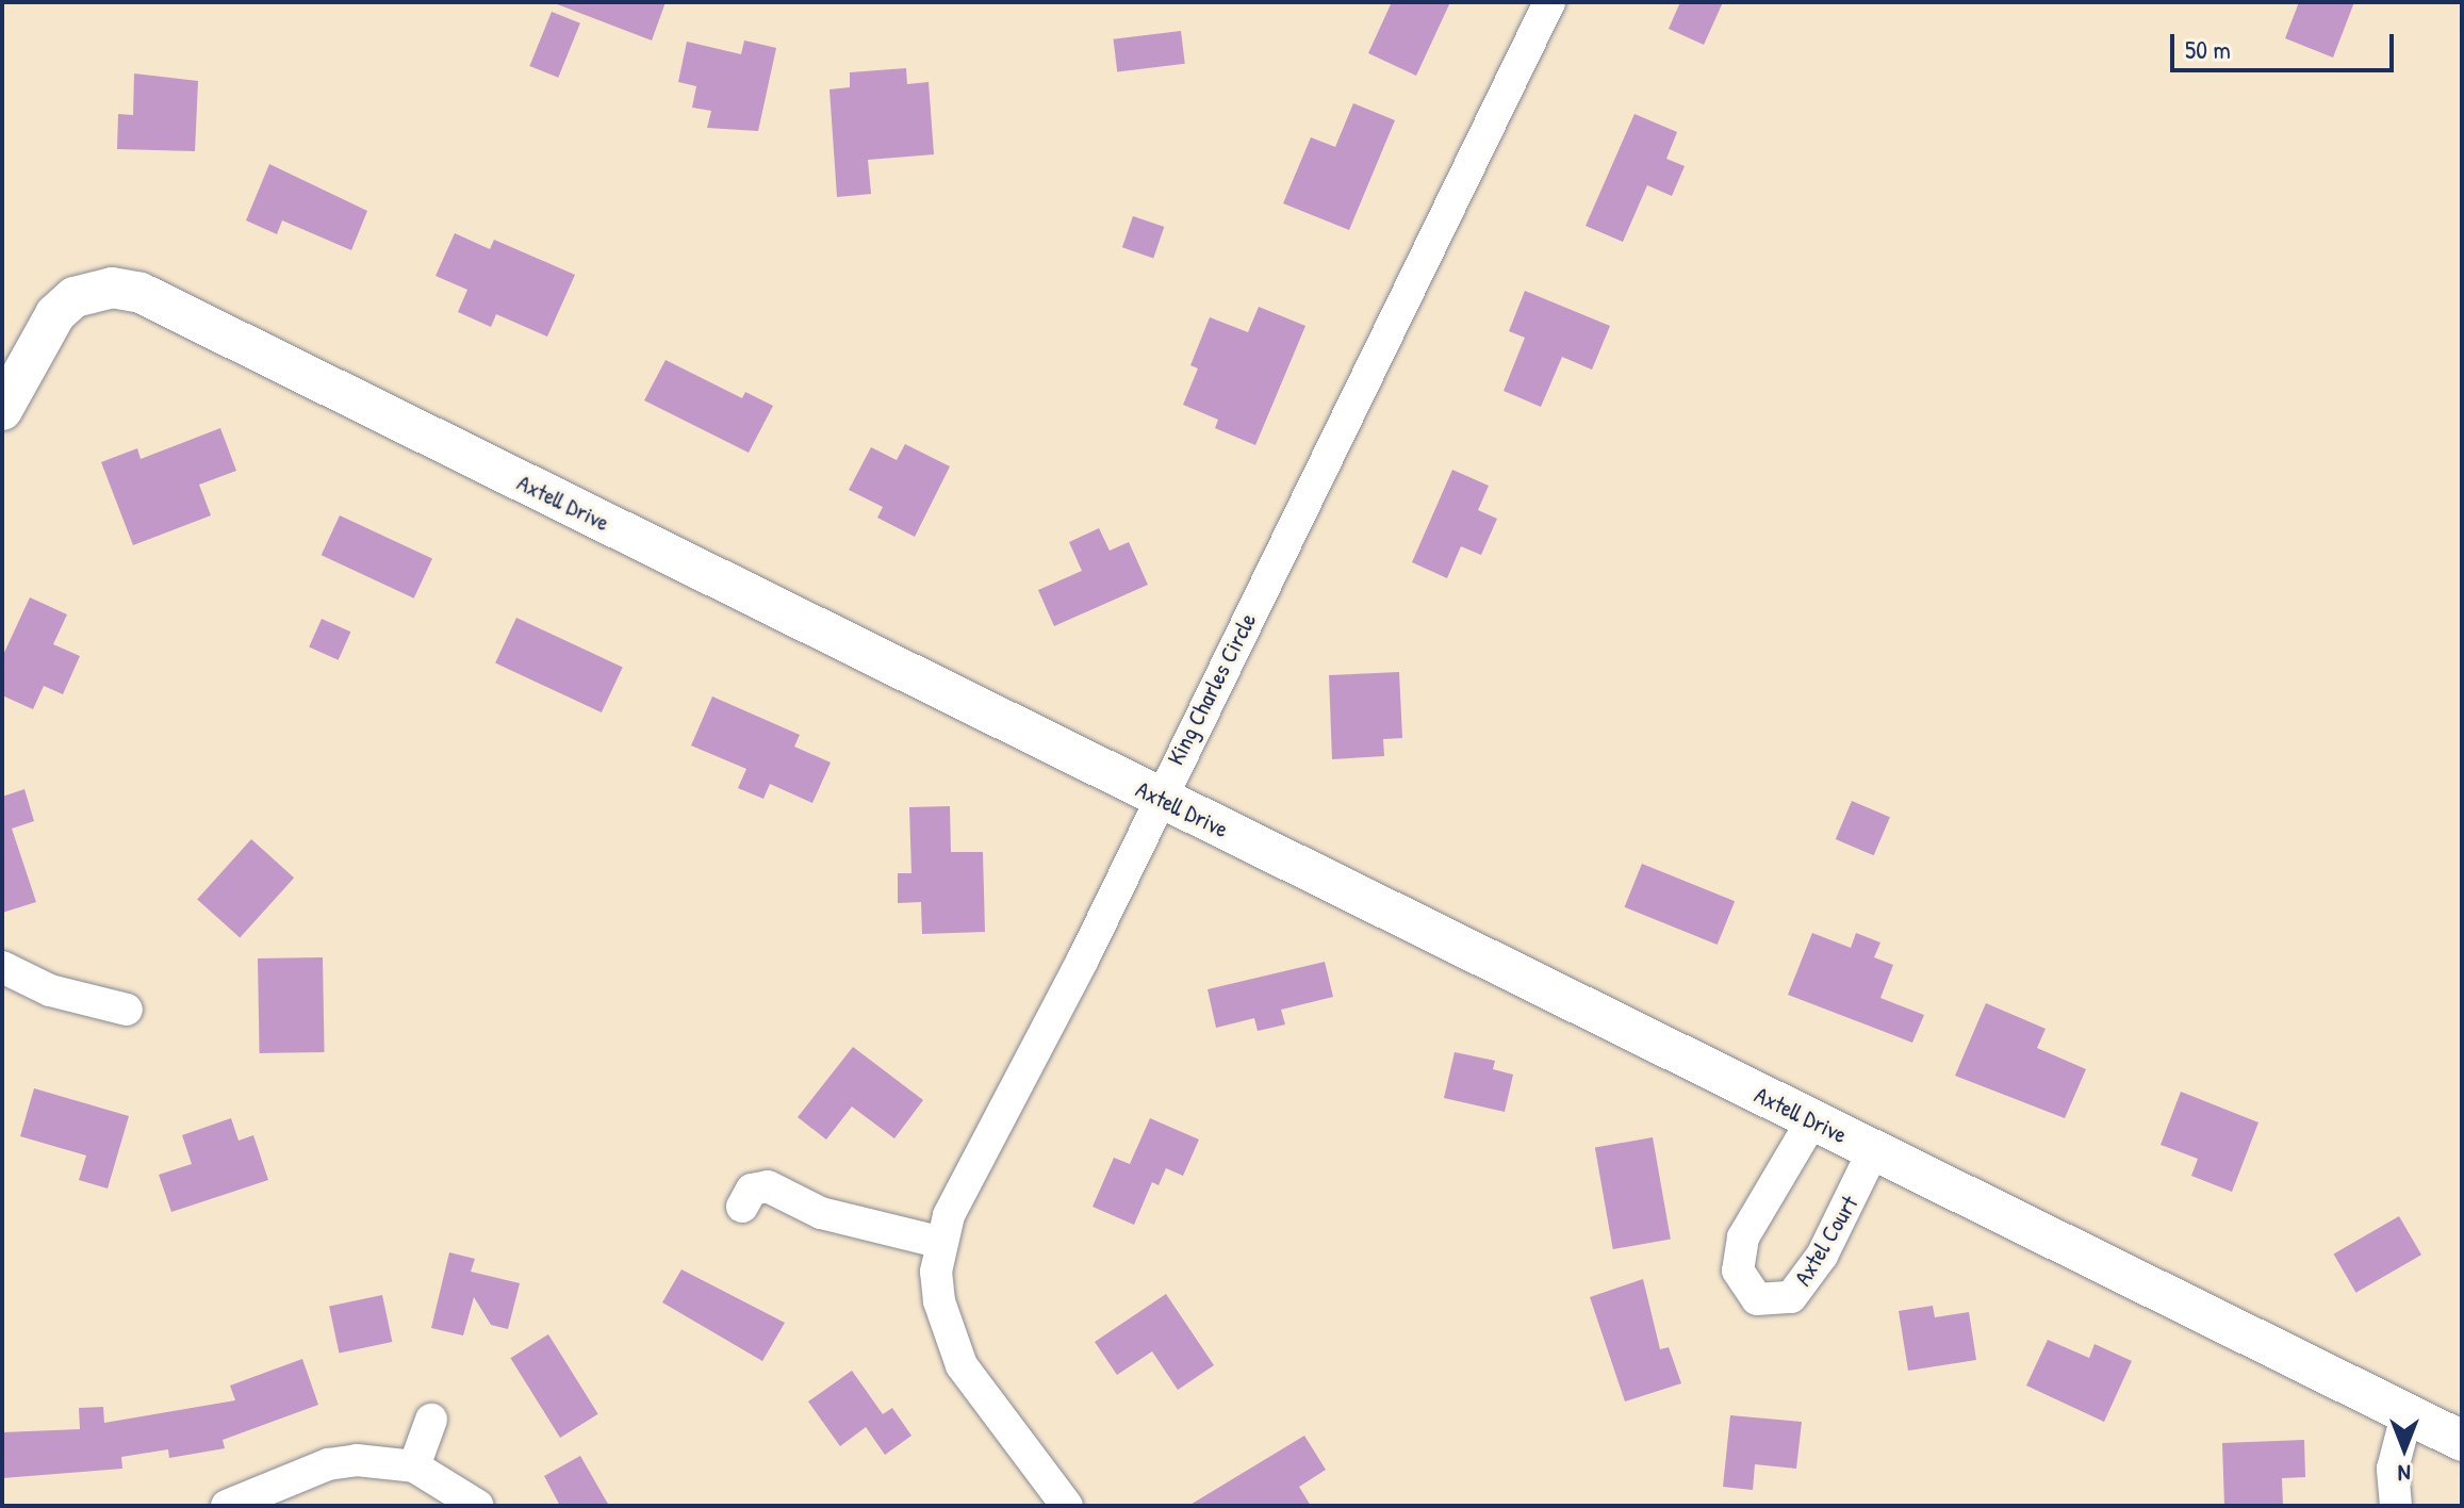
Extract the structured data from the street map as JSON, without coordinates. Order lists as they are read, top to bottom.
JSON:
{
  "streets": {
    "street": ["Axtell Drive", "King Charles Circle", "Axtel Court"]
  },
  "crossings": [
    ["Axtell Drive", "King Charles Circle"],
    ["Axtell Drive", "Axtel Court"]
  ],
  "scale_bar": "50 m",
  "north": "bottom"
}
